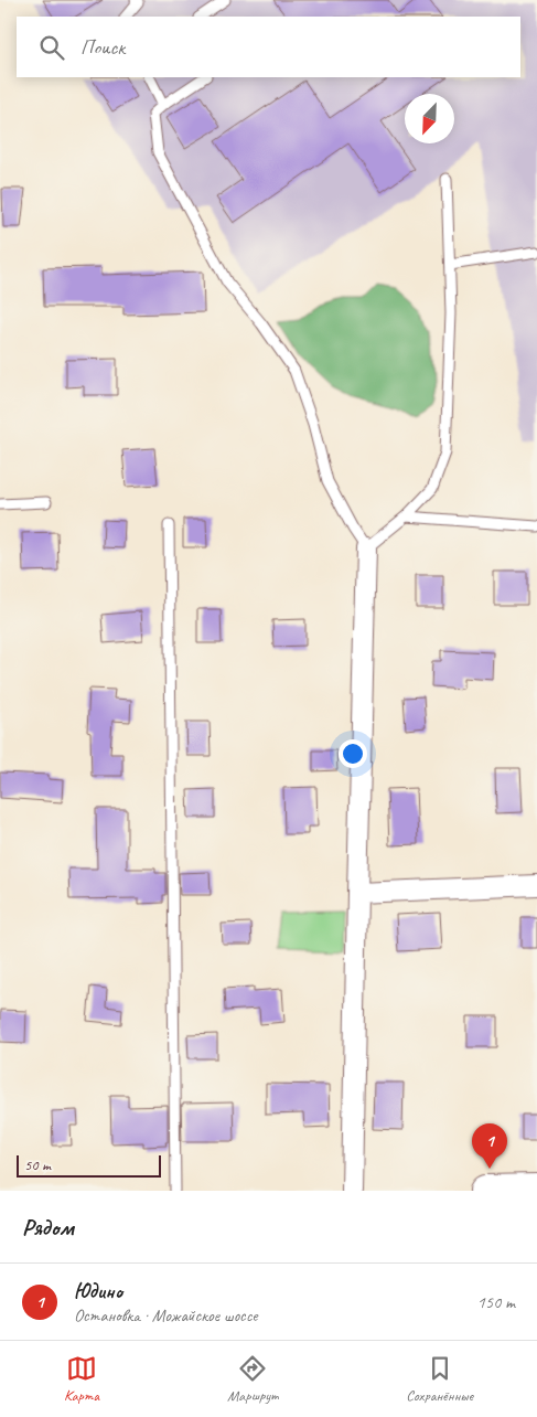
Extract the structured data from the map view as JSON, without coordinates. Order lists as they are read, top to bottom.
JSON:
{
  "scale_bar": "50 m",
  "north": "bottom left",
  "page": {
    "search": "Поиск",
    "pins": "1",
    "scale": "50 m",
    "heading": "Рядом",
    "list": [
      {
        "mark": "1",
        "name": "Юдино",
        "note": "Остановка · Можайское шоссе",
        "value": "150 m"
      }
    ],
    "nav": ["Карта", "Маршрут", "Сохранённые"]
  }
}
